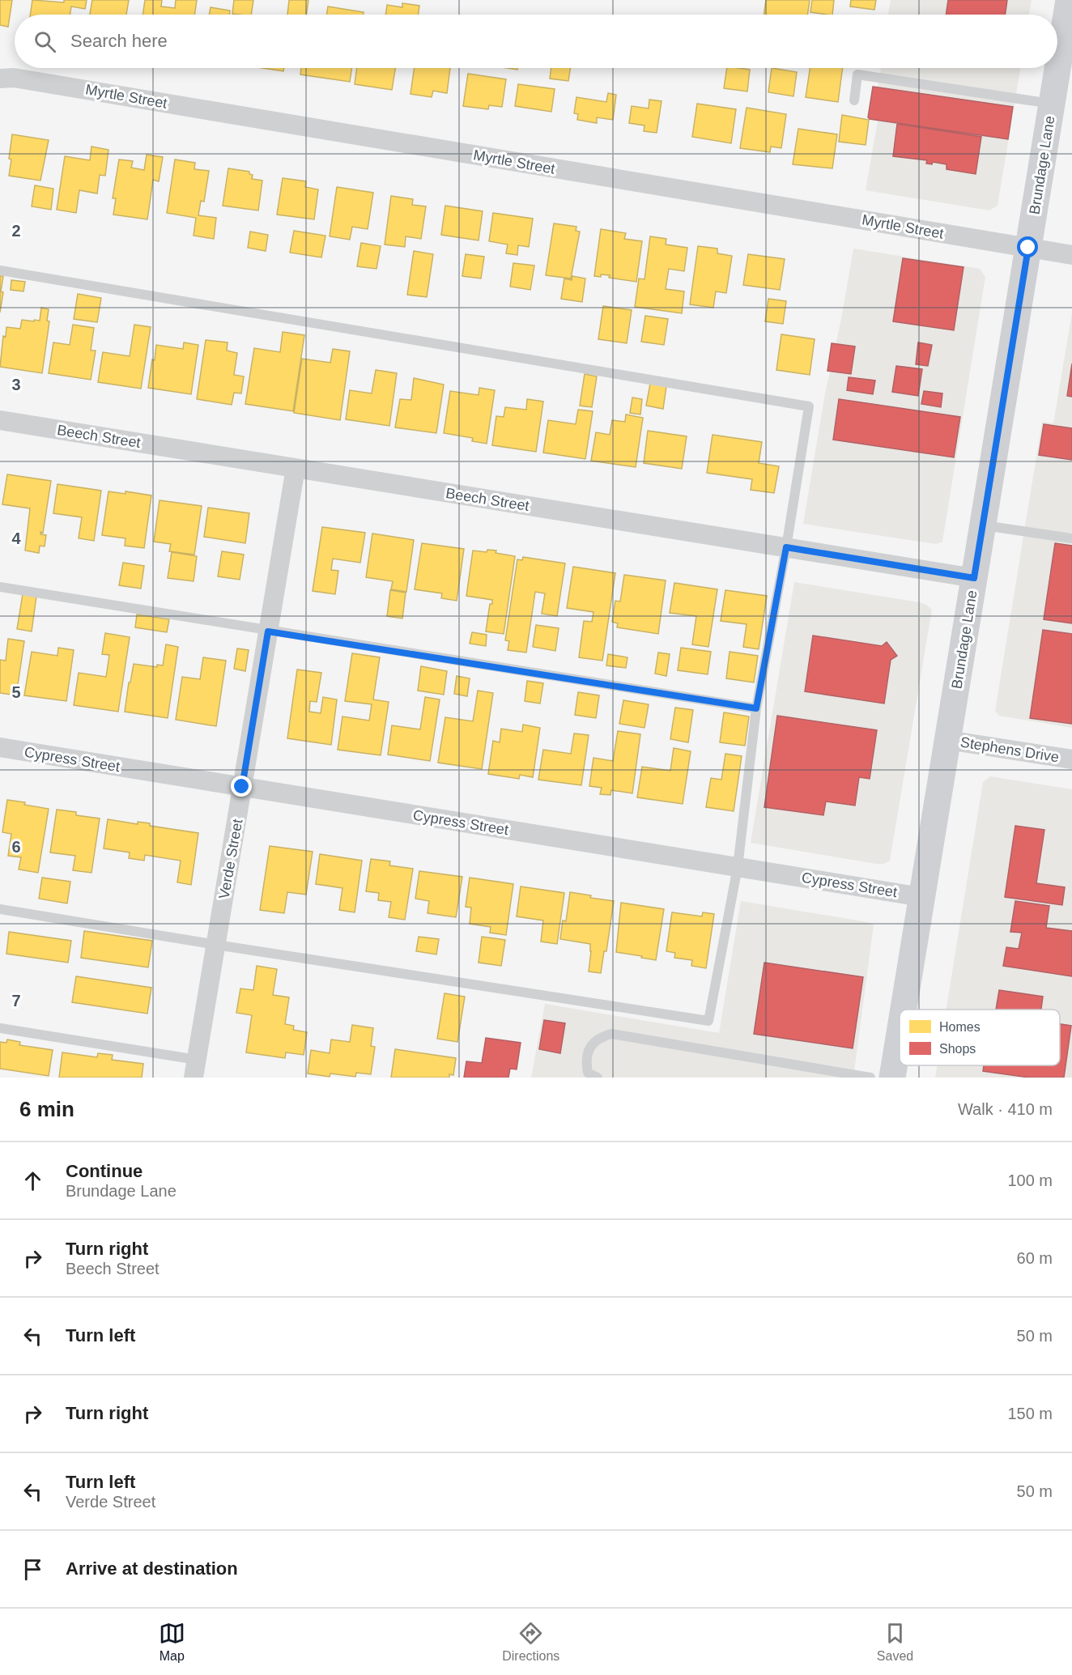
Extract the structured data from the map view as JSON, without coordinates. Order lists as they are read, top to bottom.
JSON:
{
  "streets": {
    "main road": ["Brundage Lane"],
    "street": [
      "Myrtle Street",
      "Beech Street",
      "Stephens Drive",
      "Cypress Street",
      "Verde Street"
    ]
  },
  "crossings": [
    ["Myrtle Street", "Brundage Lane"],
    ["Brundage Lane", "Beech Street"],
    ["Brundage Lane", "Stephens Drive"],
    ["Brundage Lane", "Cypress Street"],
    ["Beech Street", "Verde Street"],
    ["Cypress Street", "Verde Street"]
  ],
  "legend": ["Homes", "Shops"],
  "page": {
    "search": "Search here",
    "heading": ["6 min", "Walk · 410 m"],
    "list": [
      ["Continue", "Brundage Lane", "100 m"],
      ["Turn right", "Beech Street", "60 m"],
      ["Turn left", "50 m"],
      ["Turn right", "150 m"],
      ["Turn left", "Verde Street", "50 m"],
      "Arrive at destination"
    ],
    "nav": ["Map", "Directions", "Saved"]
  },
  "grid": {
    "rows": [
      "2",
      "3",
      "4",
      "5",
      "6",
      "7"
    ]
  }
}
